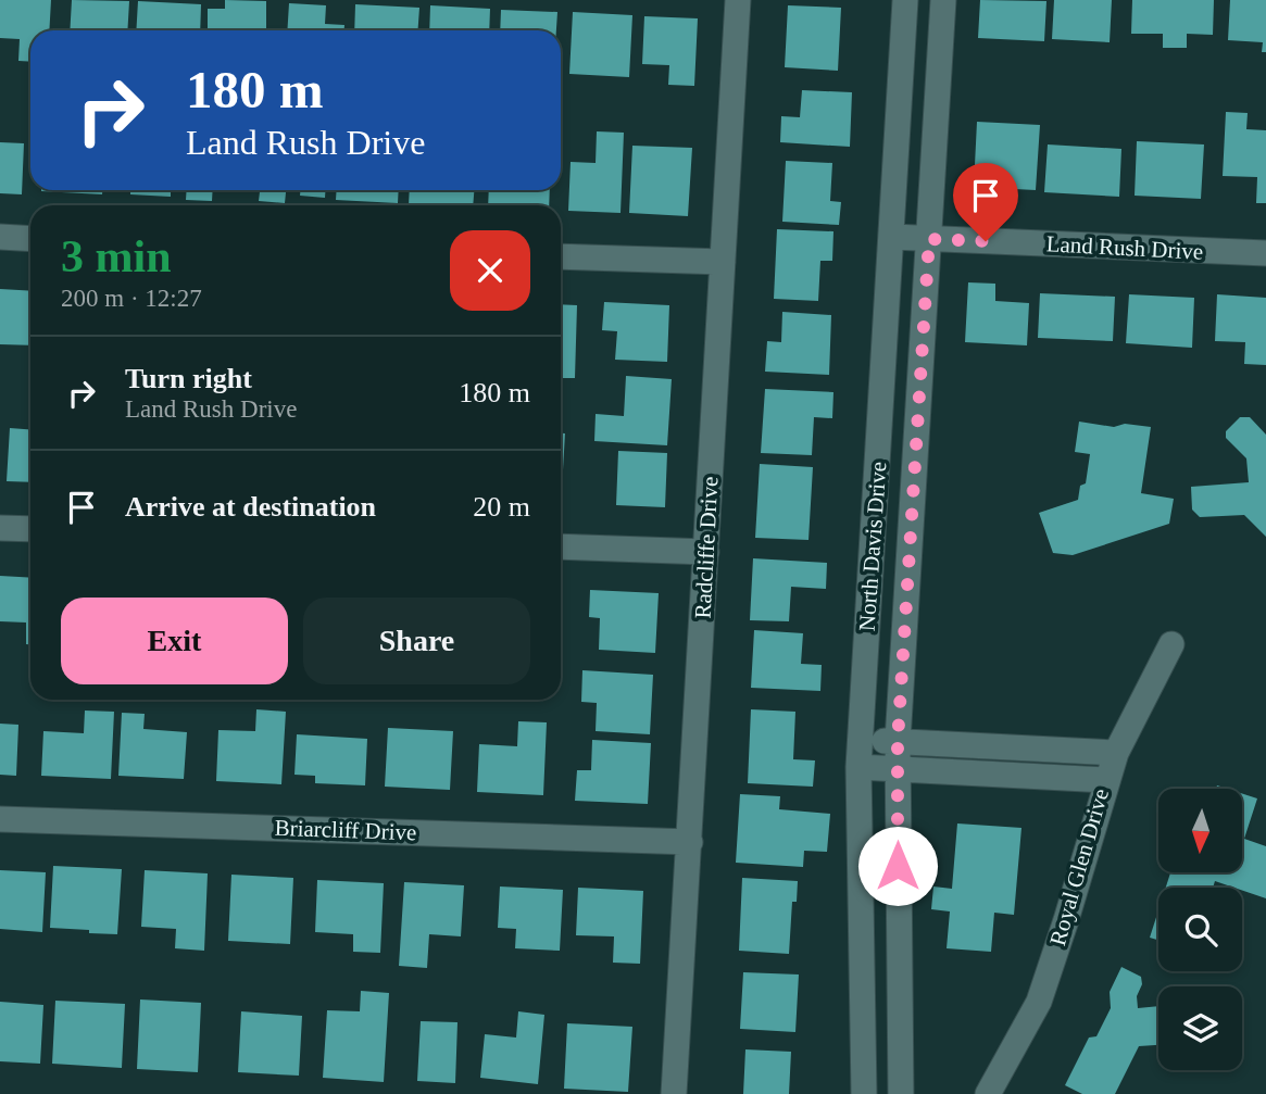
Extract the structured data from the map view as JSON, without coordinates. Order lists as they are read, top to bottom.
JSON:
{
  "streets": {
    "street": [
      "Land Rush Drive",
      "North Davis Drive",
      "Radcliffe Drive",
      "Briarcliff Drive",
      "Royal Glen Drive"
    ]
  },
  "crossings": [
    ["Land Rush Drive", "North Davis Drive"],
    ["North Davis Drive", "Royal Glen Drive"],
    ["Radcliffe Drive", "Briarcliff Drive"]
  ],
  "north": "bottom",
  "page": {
    "turn": ["180 m", "Land Rush Drive"],
    "heading": ["3 min", "200 m · 12:27"],
    "list": [
      {
        "name": "Turn right",
        "note": "Land Rush Drive",
        "value": "180 m"
      },
      {
        "name": "Arrive at destination",
        "value": "20 m"
      }
    ],
    "buttons": ["Exit", "Share"]
  }
}
